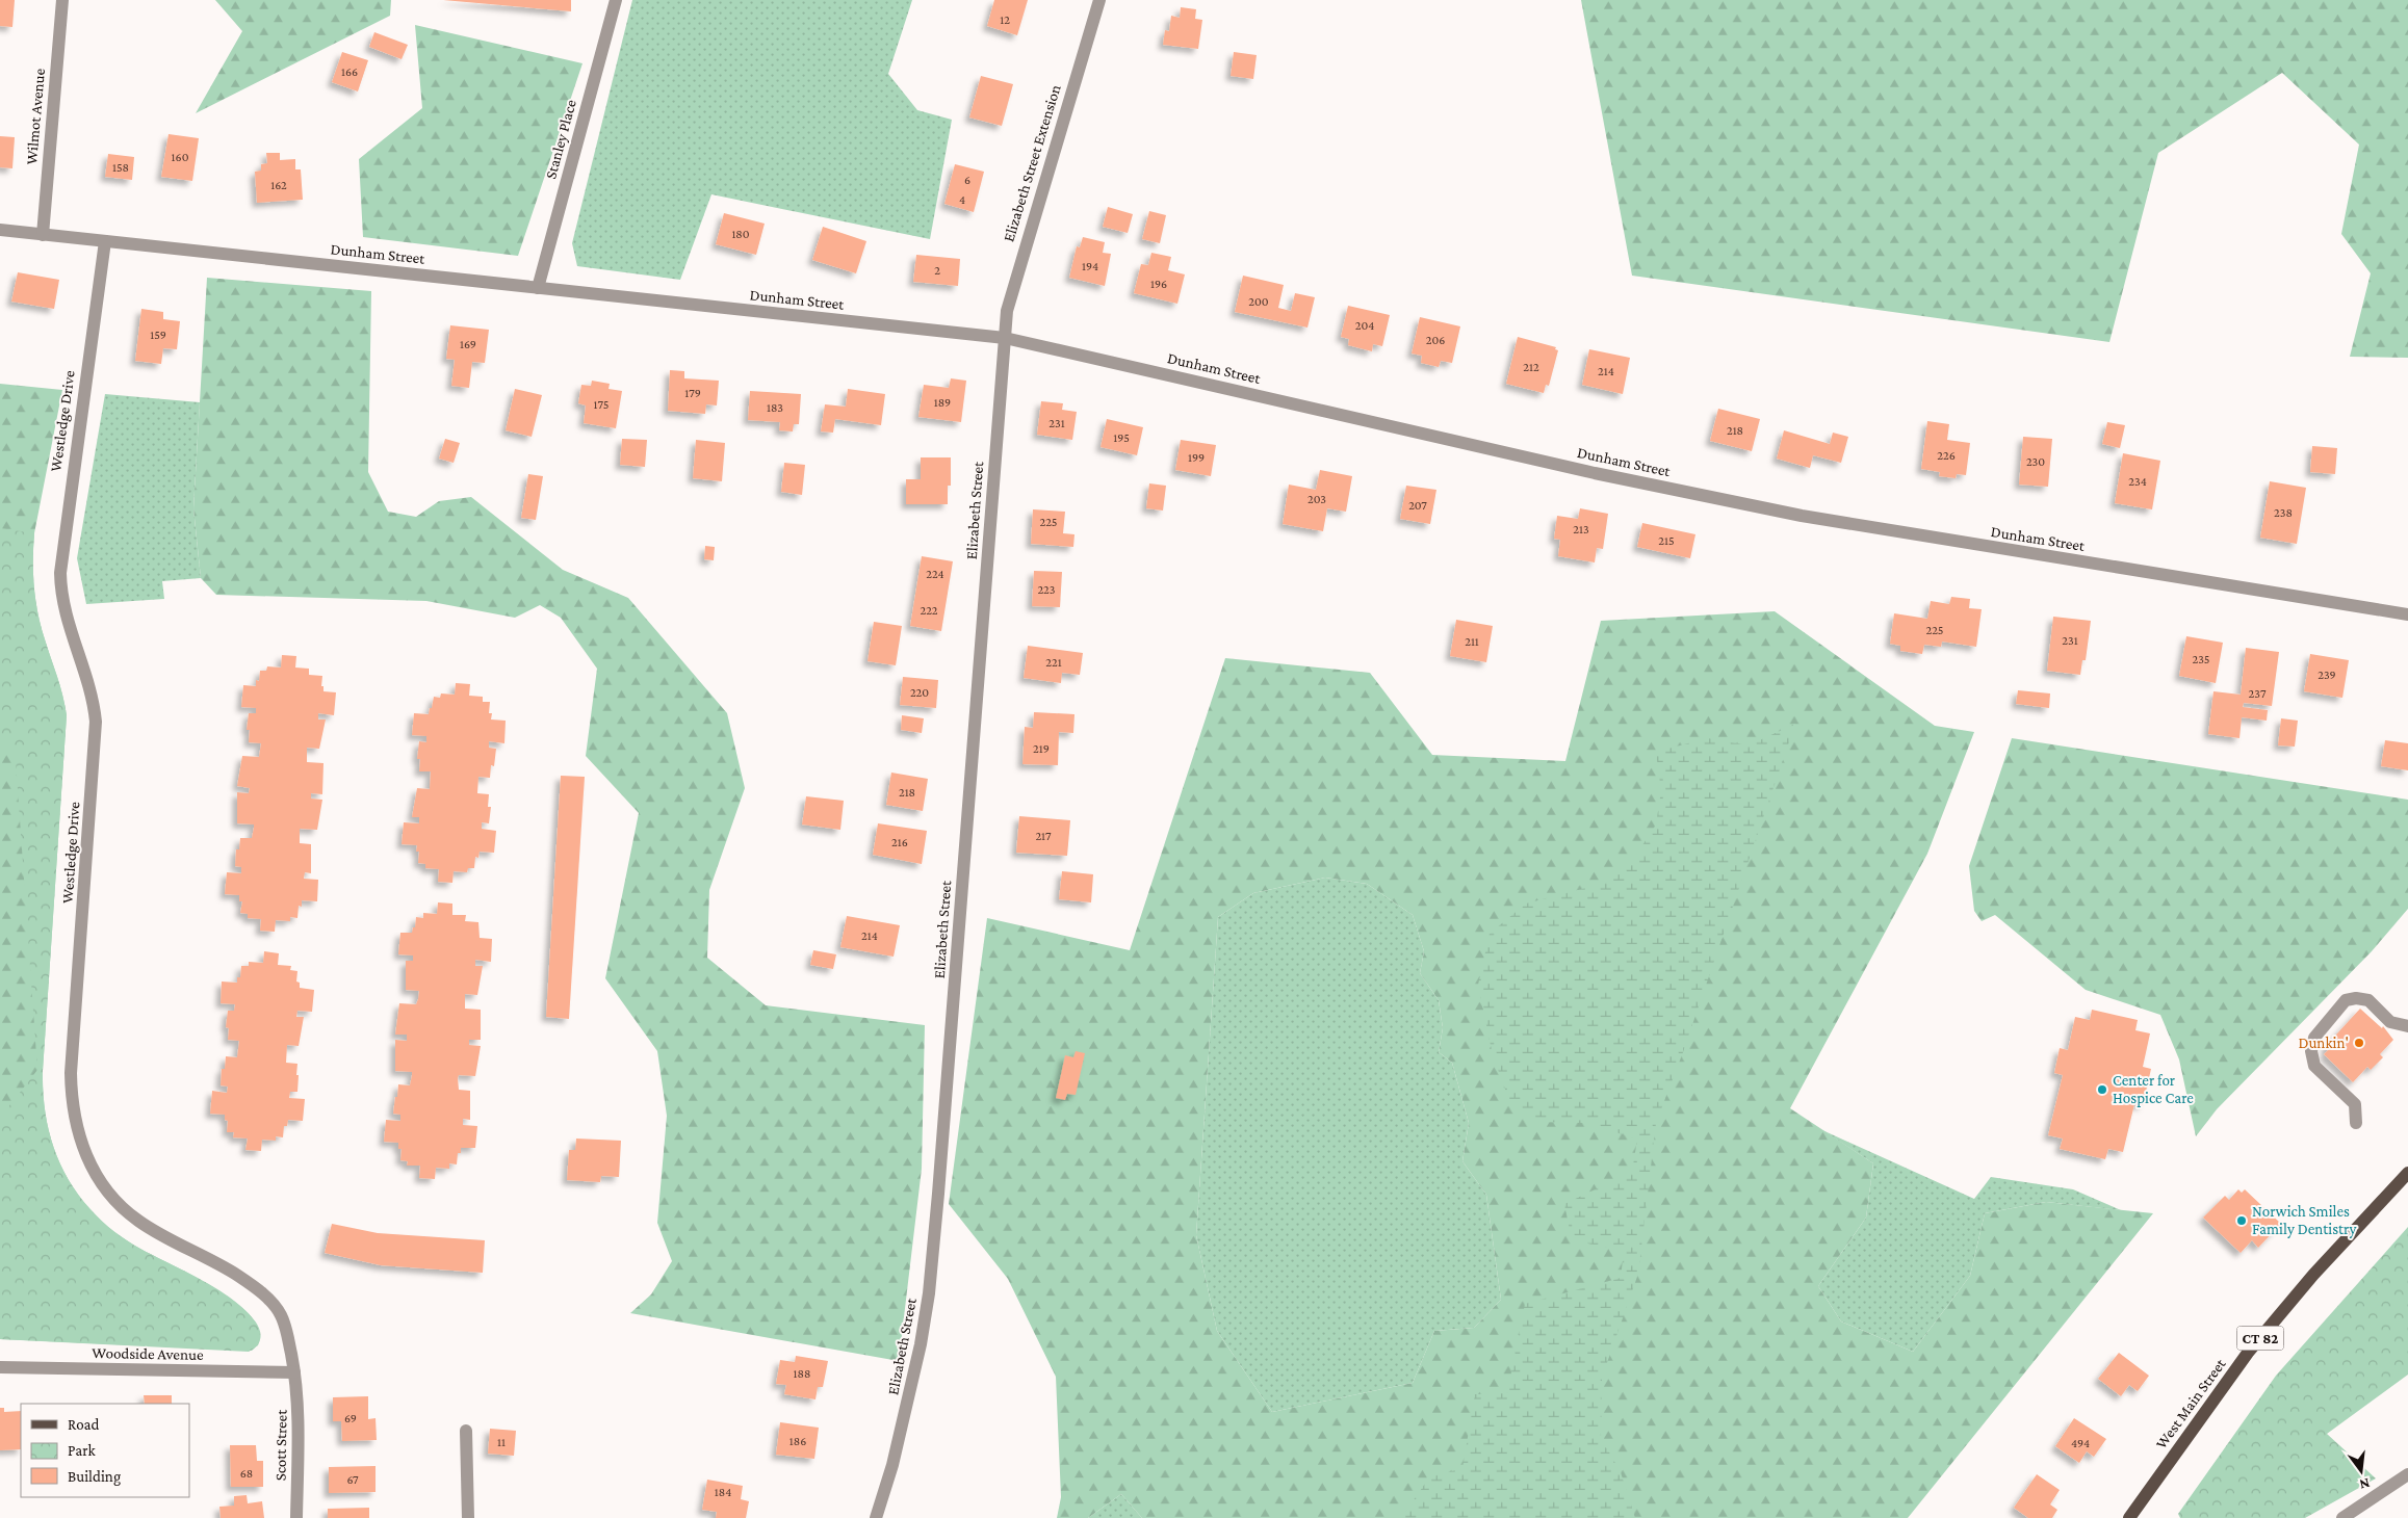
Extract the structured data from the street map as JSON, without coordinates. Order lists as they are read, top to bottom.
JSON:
{
  "streets": {
    "main road": ["CT 82", "West Main Street"],
    "street": [
      "Wilmot Avenue",
      "Stanley Place",
      "Elizabeth Street Extension",
      "Dunham Street",
      "Westledge Drive",
      "Elizabeth Street",
      "Woodside Avenue",
      "Scott Street"
    ]
  },
  "crossings": [
    ["Wilmot Avenue", "Dunham Street"],
    ["Stanley Place", "Dunham Street"],
    ["Elizabeth Street Extension", "Dunham Street"],
    ["Elizabeth Street Extension", "Elizabeth Street"],
    ["Dunham Street", "Westledge Drive"],
    ["Dunham Street", "Elizabeth Street"],
    ["Westledge Drive", "Woodside Avenue"],
    ["Westledge Drive", "Scott Street"],
    ["Woodside Avenue", "Scott Street"]
  ],
  "places": ["Dunkin'", "Center for Hospice Care", "Norwich Smiles Family Dentistry"],
  "house_numbers": [
    "12",
    "166",
    "160",
    "158",
    "6",
    "162",
    "4",
    "180",
    "194",
    "2",
    "196",
    "200",
    "204",
    "159",
    "206",
    "169",
    "212",
    "214",
    "179",
    "189",
    "175",
    "183",
    "231",
    "218",
    "195",
    "226",
    "199",
    "230",
    "234",
    "203",
    "207",
    "238",
    "225",
    "213",
    "215",
    "224",
    "223",
    "222",
    "225",
    "231",
    "211",
    "235",
    "221",
    "239",
    "220",
    "237",
    "219",
    "218",
    "217",
    "216",
    "214",
    "188",
    "69",
    "186",
    "11",
    "494",
    "68",
    "67",
    "184"
  ],
  "legend": ["Road", "Park", "Building"],
  "north": "bottom"
}
